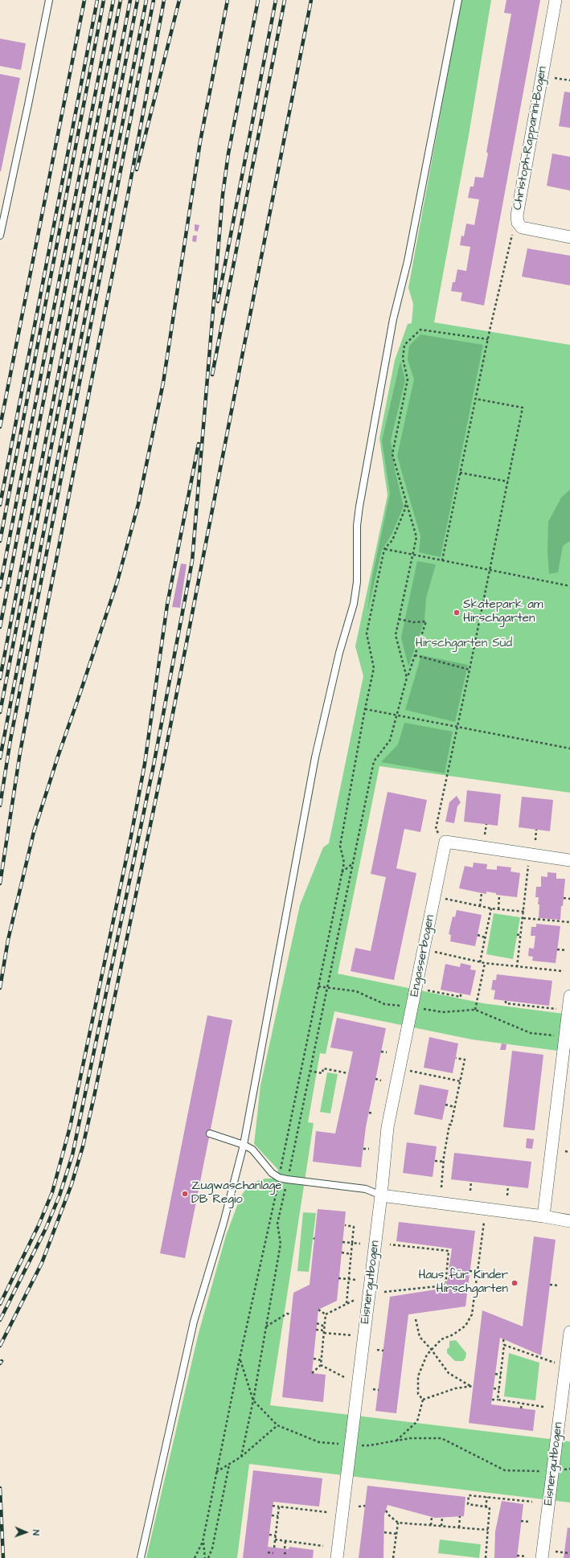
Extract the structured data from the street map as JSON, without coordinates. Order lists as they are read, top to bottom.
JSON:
{
  "streets": {
    "street": ["Christoph-Rapparini-Bogen", "Engasserbogen", "Eisnergutbogen"]
  },
  "crossings": [
    ["Engasserbogen", "Eisnergutbogen"]
  ],
  "parks": ["Hirschgarten Süd"],
  "places": ["Skatepark am Hirschgarten", "Zugwaschanlage DB Regio", "Haus für Kinder Hirschgarten"],
  "north": "right"
}
